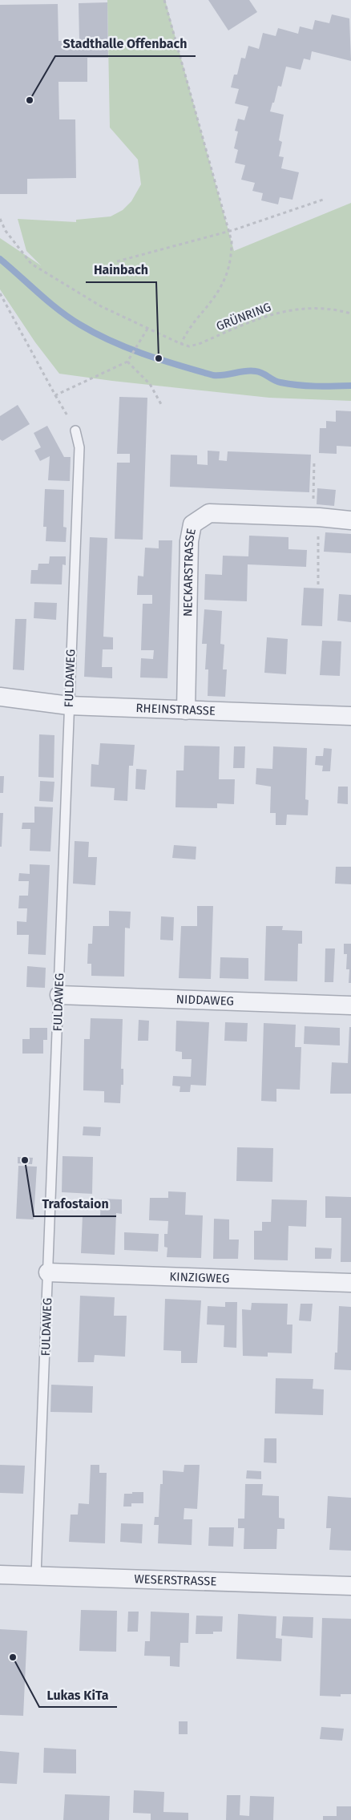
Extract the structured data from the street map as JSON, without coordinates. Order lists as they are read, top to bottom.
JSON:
{
  "streets": {
    "street": [
      "NECKARSTRASSE",
      "RHEINSTRASSE",
      "NIDDAWEG",
      "KINZIGWEG",
      "WESERSTRASSE"
    ],
    "lane": ["FULDAWEG"],
    "path": ["GRÜNRING"]
  },
  "crossings": [
    ["NECKARSTRASSE", "RHEINSTRASSE"],
    ["FULDAWEG", "RHEINSTRASSE"],
    ["FULDAWEG", "NIDDAWEG"],
    ["FULDAWEG", "KINZIGWEG"],
    ["FULDAWEG", "WESERSTRASSE"]
  ],
  "places": [
    "Stadthalle Offenbach",
    "Hainbach",
    "Trafostaion",
    "Lukas KiTa"
  ]
}
